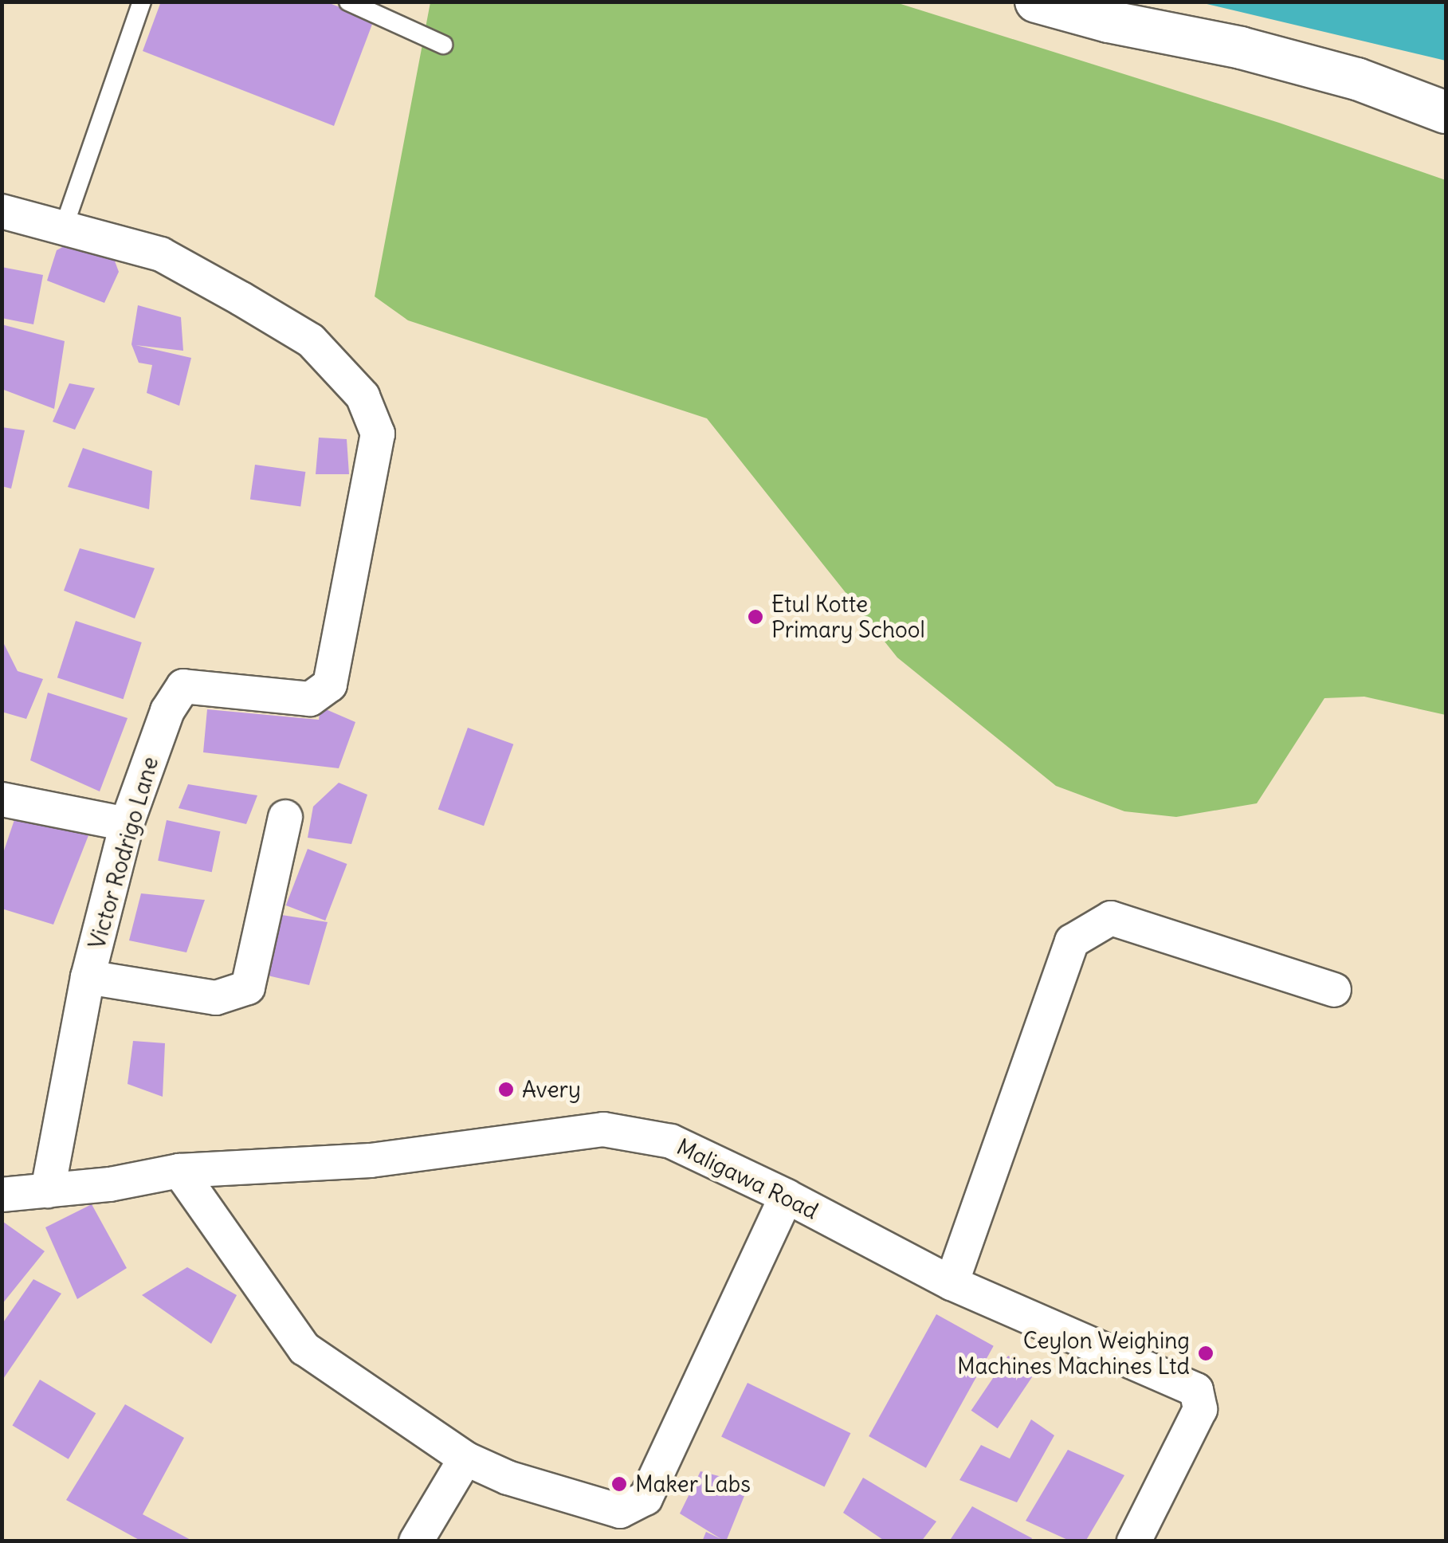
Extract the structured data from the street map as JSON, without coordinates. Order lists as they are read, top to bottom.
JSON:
{
  "streets": {
    "street": ["Victor Rodrigo Lane", "Maligawa Road"]
  },
  "crossings": [
    ["Victor Rodrigo Lane", "Maligawa Road"]
  ],
  "places": [
    "Etul Kotte Primary School",
    "Avery",
    "Ceylon Weighing Machines Machines Ltd",
    "Maker Labs"
  ]
}
